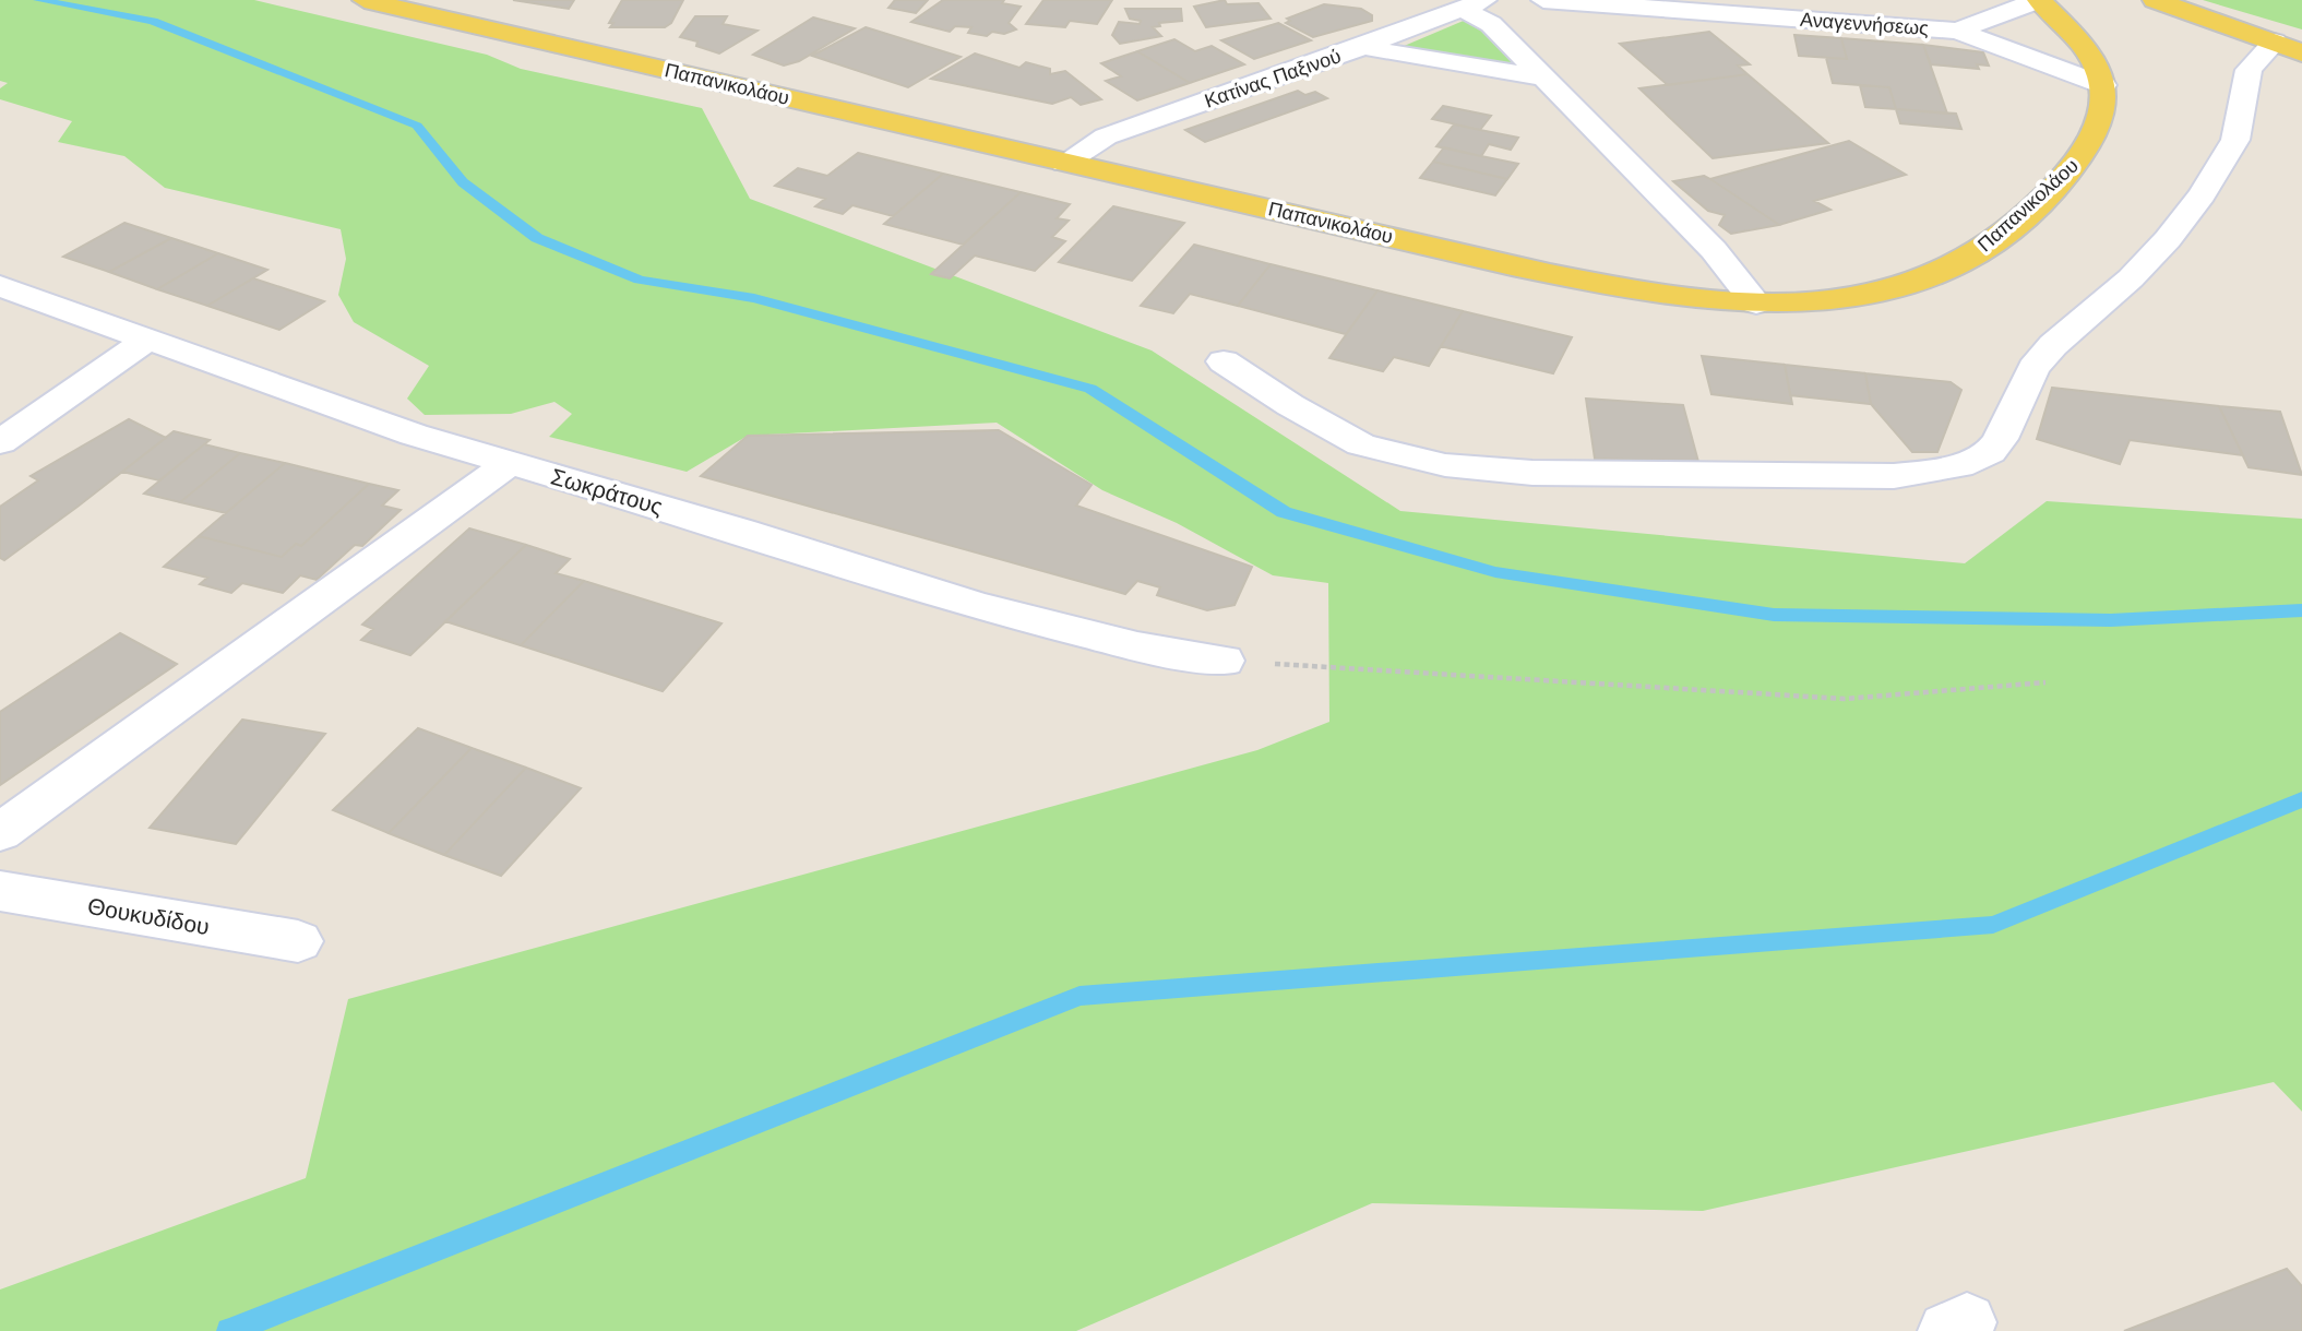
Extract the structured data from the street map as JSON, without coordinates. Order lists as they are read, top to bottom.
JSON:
{
  "streets": {
    "main road": ["Παπανικολάου"],
    "street": [
      "Αναγεννήσεως",
      "Κατίνας Παξινού",
      "Σωκράτους",
      "Θουκυδίδου"
    ]
  },
  "crossings": [
    ["Αναγεννήσεως", "Παπανικολάου"],
    ["Κατίνας Παξινού", "Παπανικολάου"]
  ]
}
